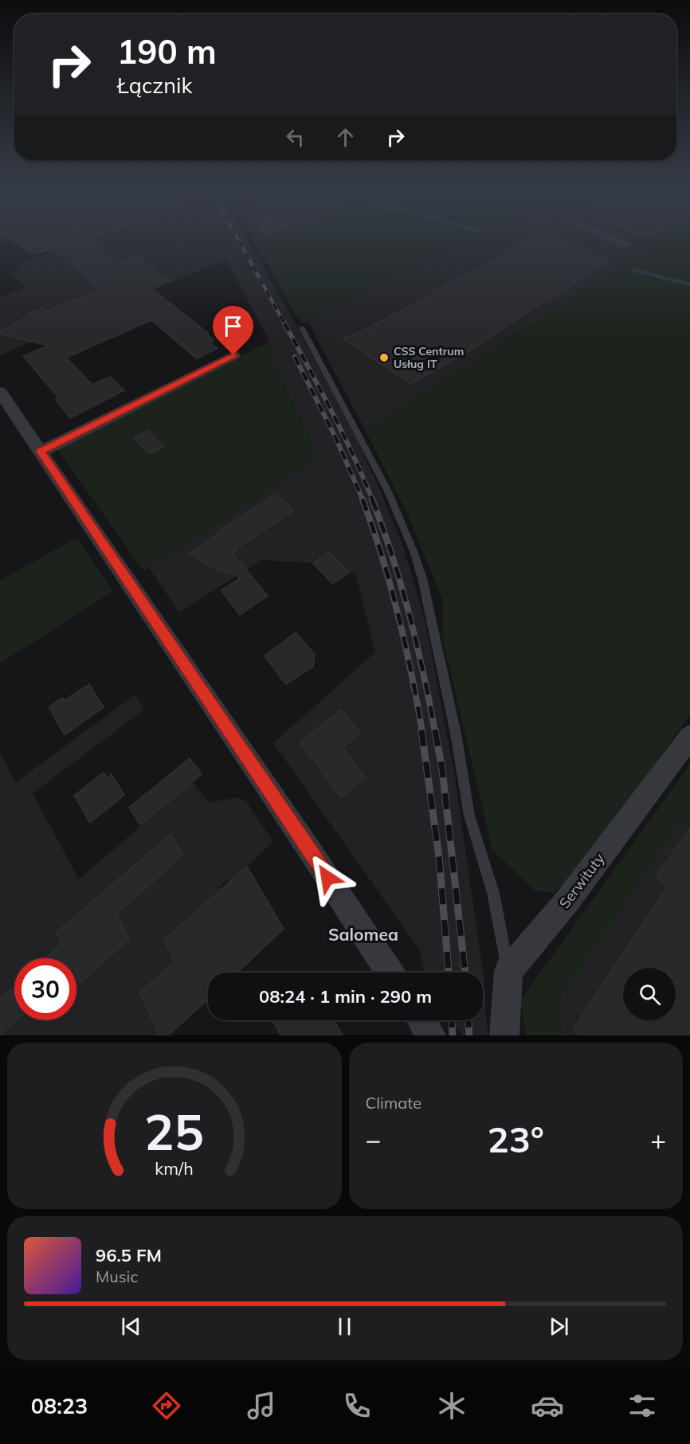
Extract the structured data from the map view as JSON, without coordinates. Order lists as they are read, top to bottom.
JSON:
{
  "streets": {
    "street": ["Serwituty"]
  },
  "districts": ["Salomea"],
  "places": ["CSS Centrum Usług IT"],
  "page": {
    "turn": ["190 m", "Łącznik"],
    "limit": "30",
    "trip": "08:24 · 1 min · 290 m",
    "tile": "Climate",
    "heat": ["−", "23°", "+"],
    "song": ["96.5 FM", "Music"],
    "tabs": "08:23",
    "gauge": ["25", "km/h"]
  }
}
